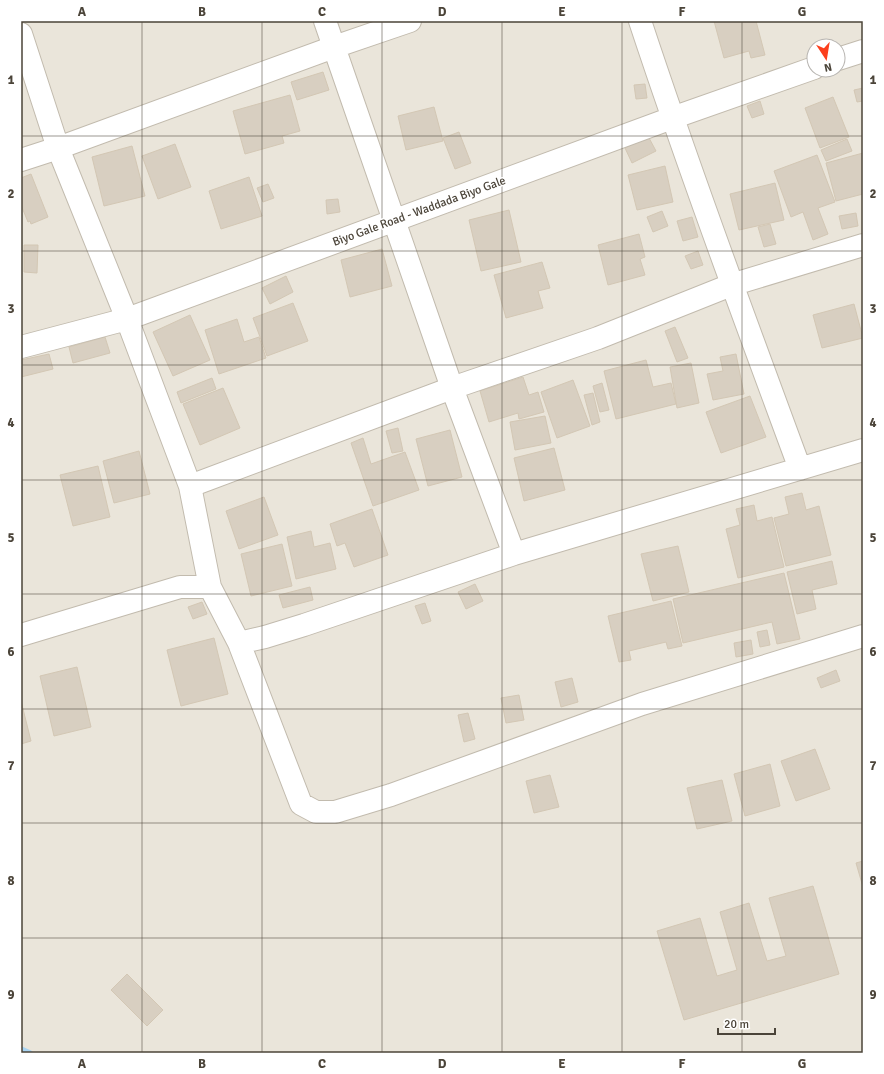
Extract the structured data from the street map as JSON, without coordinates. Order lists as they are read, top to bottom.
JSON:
{
  "streets": {
    "street": ["Biyo Gale Road - Waddada Biyo Gale"]
  },
  "scale_bar": "20 m",
  "north": "bottom",
  "grid": {
    "columns": [
      "A",
      "B",
      "C",
      "D",
      "E",
      "F",
      "G"
    ],
    "rows": [
      "1",
      "2",
      "3",
      "4",
      "5",
      "6",
      "7",
      "8",
      "9"
    ]
  }
}
